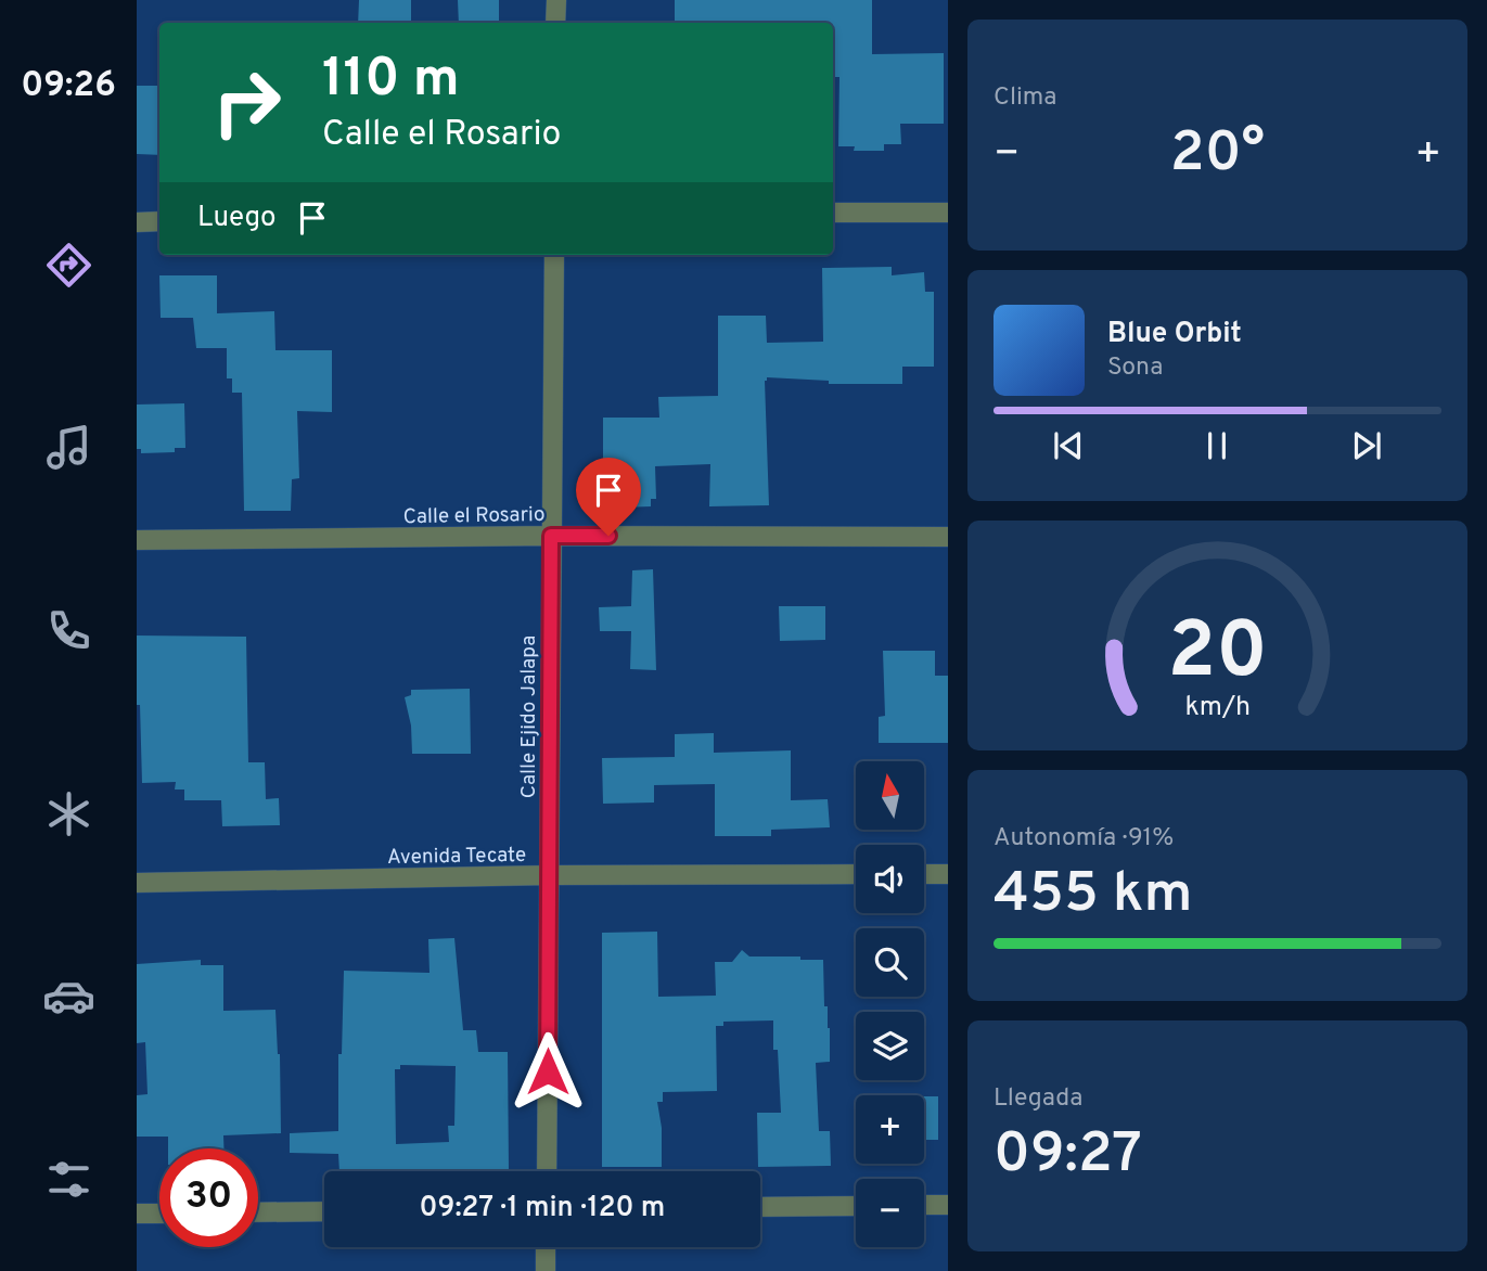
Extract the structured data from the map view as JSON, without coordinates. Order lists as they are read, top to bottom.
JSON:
{
  "streets": {
    "street": ["Calle el Rosario", "Calle Ejido Jalapa", "Avenida Tecate"]
  },
  "crossings": [
    ["Calle el Rosario", "Calle Ejido Jalapa"],
    ["Calle Ejido Jalapa", "Avenida Tecate"]
  ],
  "north": "top",
  "page": {
    "tabs": "09:26",
    "tile": [
      "Clima",
      ["Autonomía · 91%", "455 km"],
      ["Llegada", "09:27"]
    ],
    "turn": ["110 m", "Calle el Rosario"],
    "heat": ["−", "20°", "+"],
    "then": "Luego",
    "song": ["Blue Orbit", "Sona"],
    "map_buttons": ["+", "−"],
    "limit": "30",
    "trip": "09:27 · 1 min · 120 m",
    "gauge": ["20", "km/h"]
  }
}
